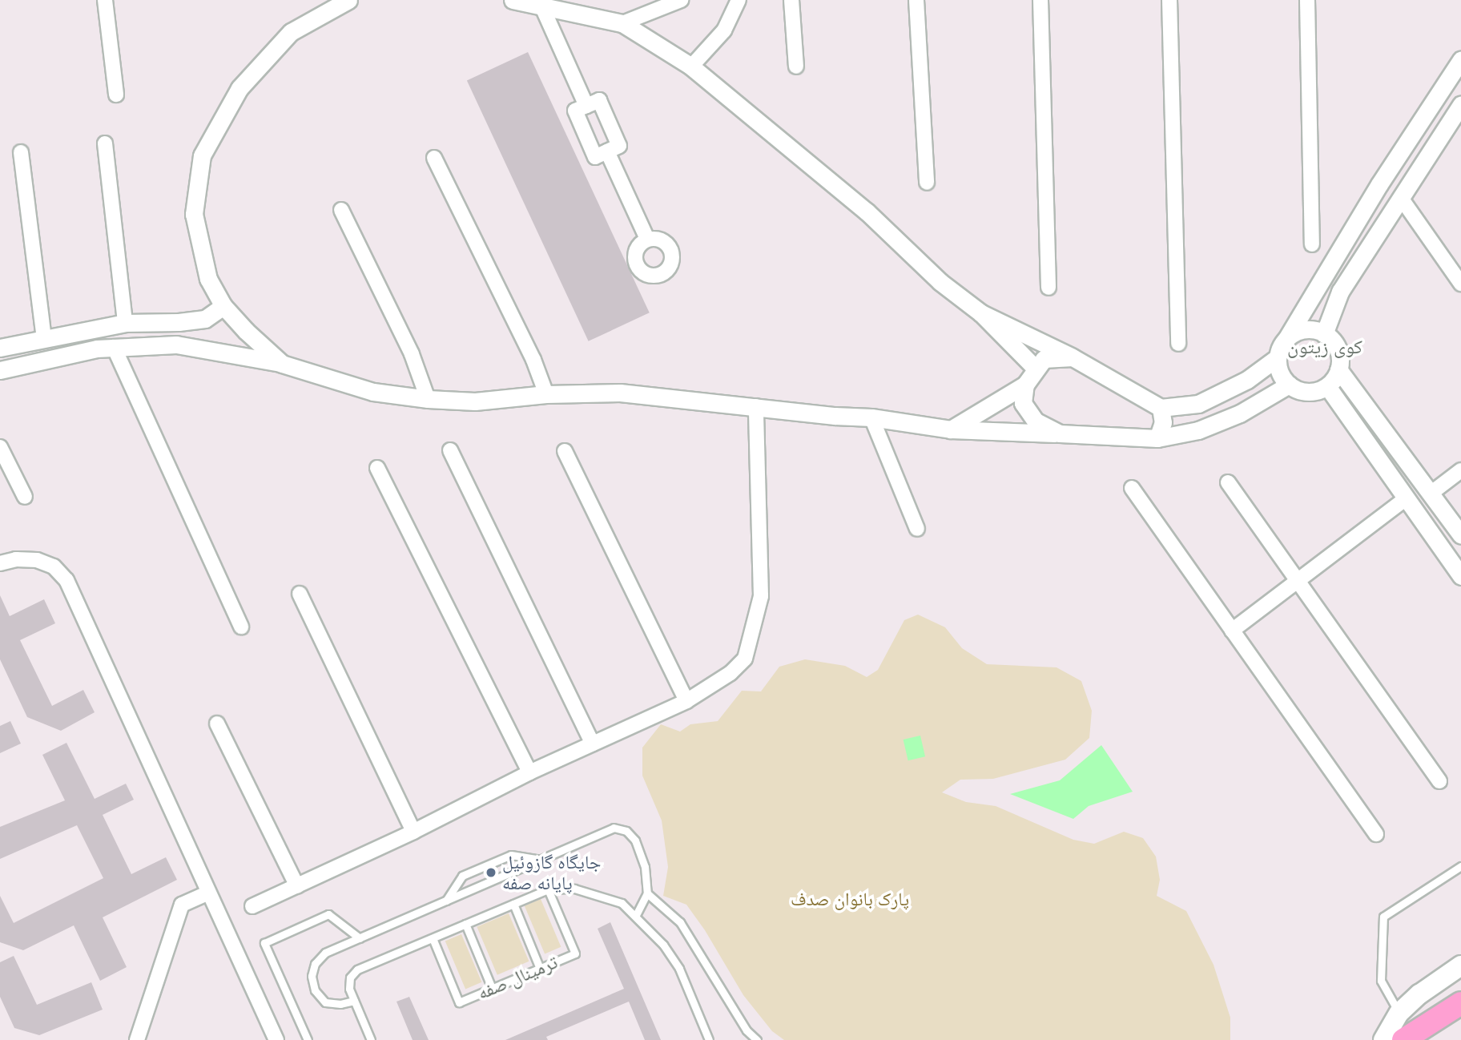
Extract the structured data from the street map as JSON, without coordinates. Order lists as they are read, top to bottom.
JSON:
{
  "streets": {
    "lane": ["ترمینال صفه"]
  },
  "districts": ["کوی زیتون"],
  "parks": ["پارک بانوان صدف"],
  "places": ["جایگاه گازوئیل پایانه صفه"]
}
